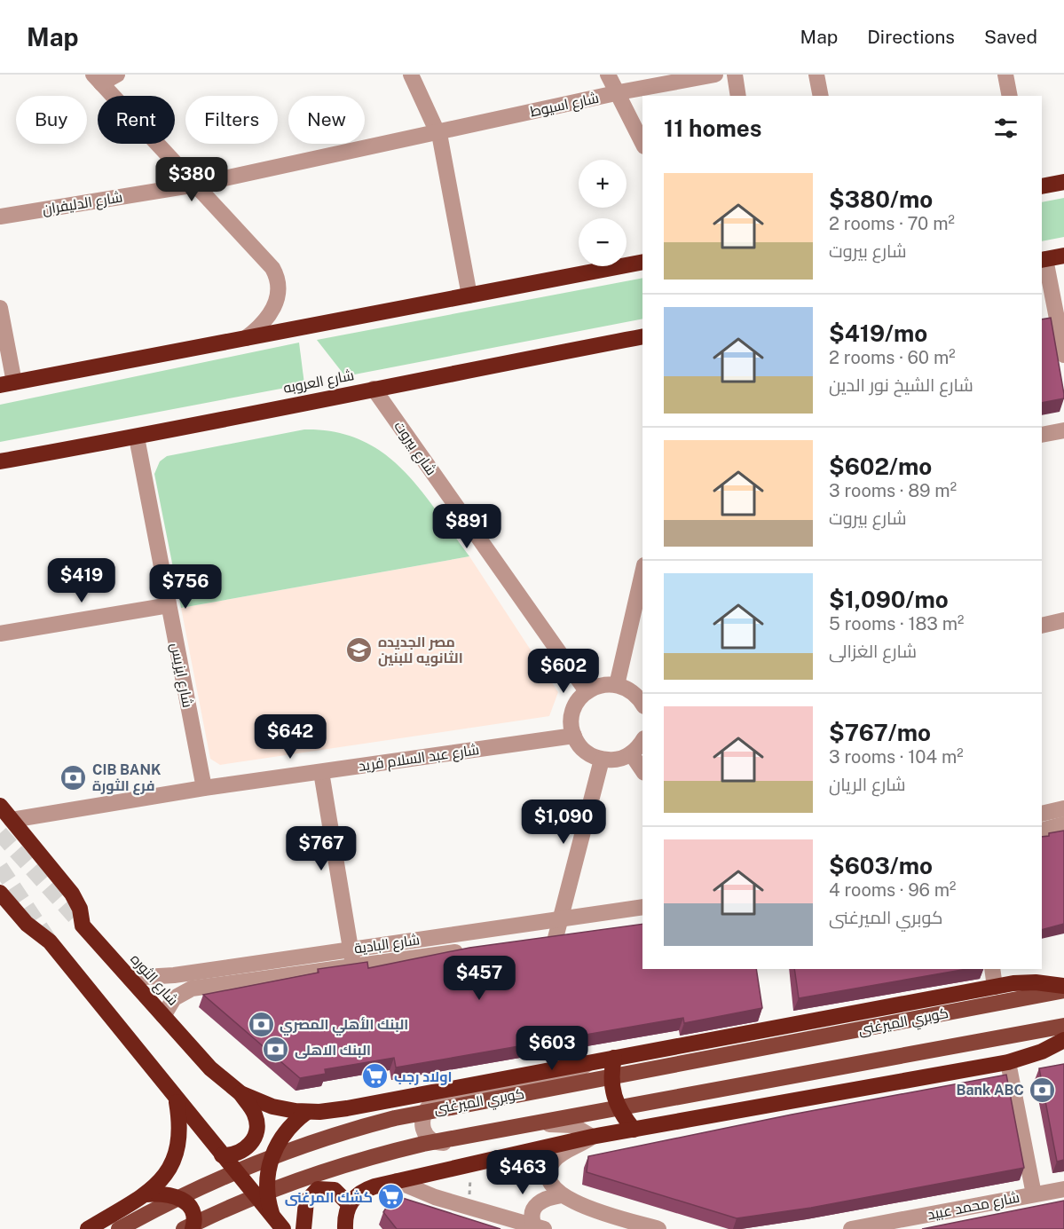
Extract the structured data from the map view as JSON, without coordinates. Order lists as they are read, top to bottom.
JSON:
{
  "streets": {
    "highway": ["شارع العروبه", "شارع الثوره"],
    "main road": ["كوبري الميرغنى"],
    "street": [
      "شارع اسيوط",
      "شارع الدليفران",
      "شارع بيروت",
      "شارع ايزيس",
      "شارع عبد السلام فريد",
      "شارع البادية",
      "شارع محمد عبيد"
    ]
  },
  "crossings": [
    ["شارع اسيوط", "شارع الدليفران"],
    ["شارع العروبه", "شارع بيروت"],
    ["شارع العروبه", "شارع ايزيس"],
    ["شارع ايزيس", "شارع عبد السلام فريد"],
    ["شارع عبد السلام فريد", "شارع الثوره"],
    ["شارع البادية", "شارع الثوره"]
  ],
  "places": {
    "school or university": ["مصر الجديده الثانويه للبنين"],
    "bank": [
      "CIB BANK فرع الثورة",
      "البنك الأهلي المصري",
      "البنك الاهلى",
      "Bank ABC"
    ],
    "supermarket": ["اولاد رجب", "كشك المرغنى"]
  },
  "page": {
    "header": "Map",
    "nav": ["Map", "Directions", "Saved"],
    "chip": [
      "Buy",
      "Rent",
      "Filters",
      "New"
    ],
    "heading": "11 homes",
    "price": [
      "$380",
      "$891",
      "$419",
      "$756",
      "$602",
      "$642",
      "$1,090",
      "$767",
      "$457",
      "$603",
      "$463"
    ],
    "map_buttons": ["+", "−"],
    "list": [
      {
        "name": "$380/mo",
        "note": "2 rooms · 70 m² · شارع بيروت"
      },
      {
        "name": "$419/mo",
        "note": "2 rooms · 60 m² · شارع الشيخ نور الدين"
      },
      {
        "name": "$602/mo",
        "note": "3 rooms · 89 m² · شارع بيروت"
      },
      {
        "name": "$1,090/mo",
        "note": "5 rooms · 183 m² · شارع الغزالى"
      },
      {
        "name": "$767/mo",
        "note": "3 rooms · 104 m² · شارع الريان"
      },
      {
        "name": "$603/mo",
        "note": "4 rooms · 96 m² · كوبري الميرغنى"
      }
    ]
  }
}
